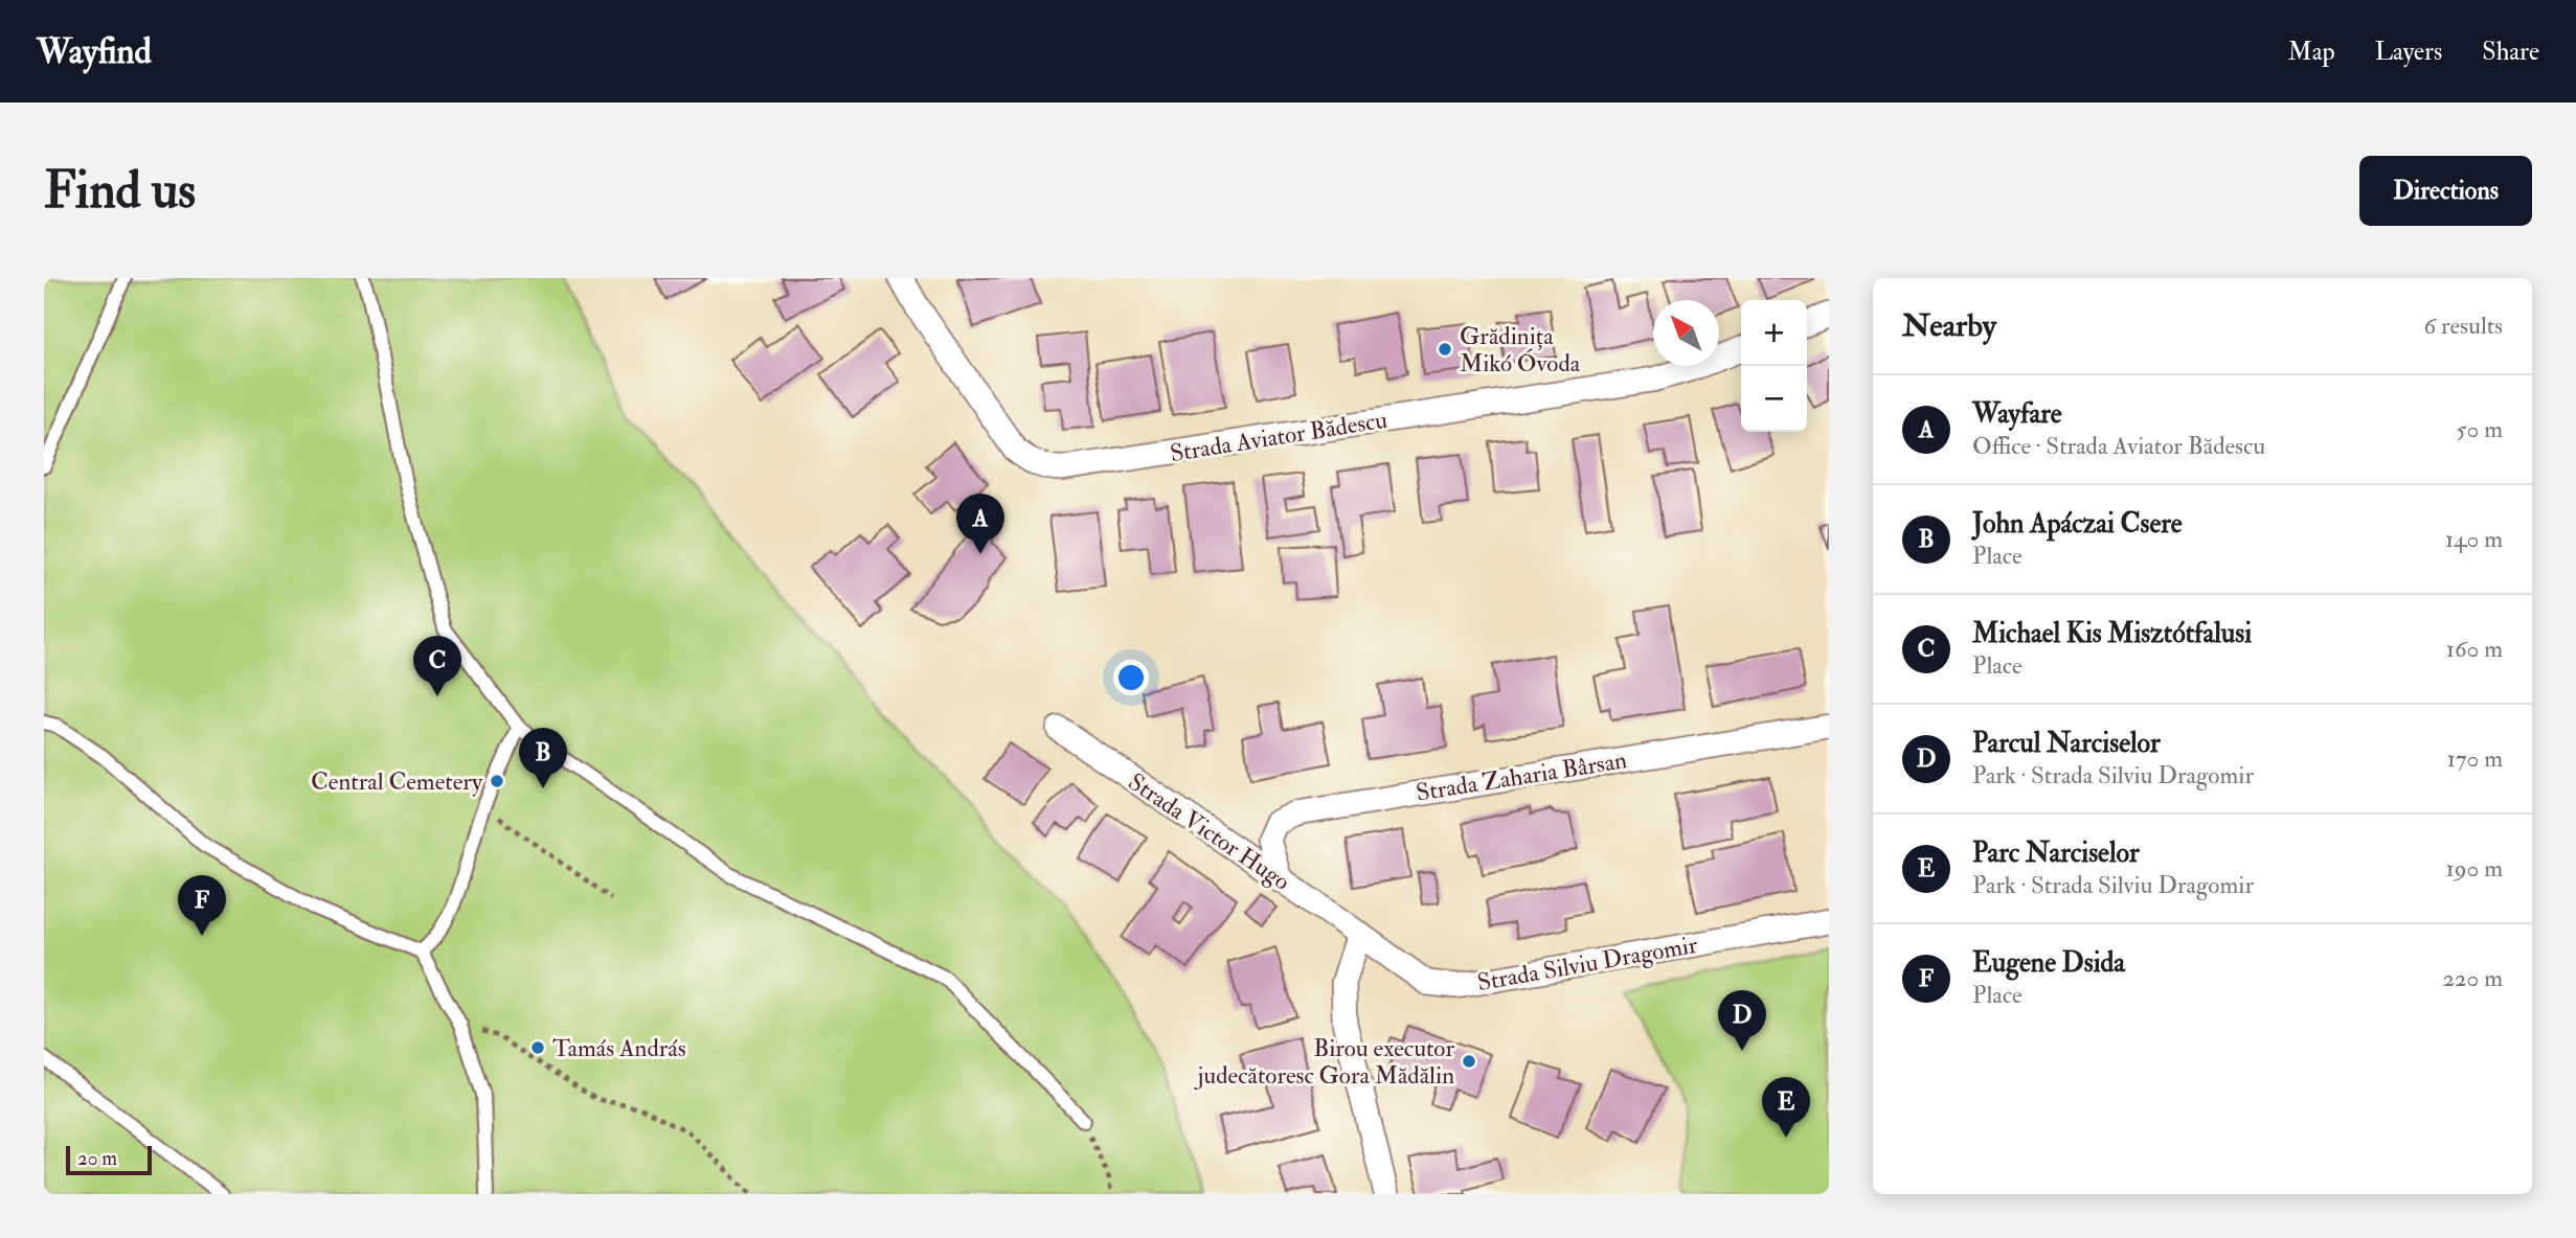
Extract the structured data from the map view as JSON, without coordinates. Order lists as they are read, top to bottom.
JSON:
{
  "streets": {
    "street": [
      "Strada Aviator Bădescu",
      "Strada Zaharia Bârsan",
      "Strada Victor Hugo",
      "Strada Silviu Dragomir"
    ]
  },
  "crossings": [
    ["Strada Zaharia Bârsan", "Strada Victor Hugo"],
    ["Strada Victor Hugo", "Strada Silviu Dragomir"]
  ],
  "places": [
    "Grădinița Mikó Óvoda",
    "Central Cemetery",
    "Tamás András",
    "Birou executor judecătoresc Gora Mădălin"
  ],
  "scale_bar": "20 m",
  "north": "top left",
  "page": {
    "header": "Wayfind",
    "nav": ["Map", "Layers", "Share"],
    "buttons": "Directions",
    "title": "Find us",
    "heading": ["Nearby", "6 results"],
    "map_buttons": ["+", "−"],
    "list": [
      {
        "mark": "A",
        "name": "Wayfare",
        "note": "Office · Strada Aviator Bădescu",
        "value": "50 m"
      },
      {
        "mark": "B",
        "name": "John Apáczai Csere",
        "note": "Place",
        "value": "140 m"
      },
      {
        "mark": "C",
        "name": "Michael Kis Misztótfalusi",
        "note": "Place",
        "value": "160 m"
      },
      {
        "mark": "D",
        "name": "Parcul Narciselor",
        "note": "Park · Strada Silviu Dragomir",
        "value": "170 m"
      },
      {
        "mark": "E",
        "name": "Parc Narciselor",
        "note": "Park · Strada Silviu Dragomir",
        "value": "190 m"
      },
      {
        "mark": "F",
        "name": "Eugene Dsida",
        "note": "Place",
        "value": "220 m"
      }
    ],
    "pins": [
      "A",
      "C",
      "B",
      "F",
      "D",
      "E"
    ],
    "scale": "20 m"
  }
}
